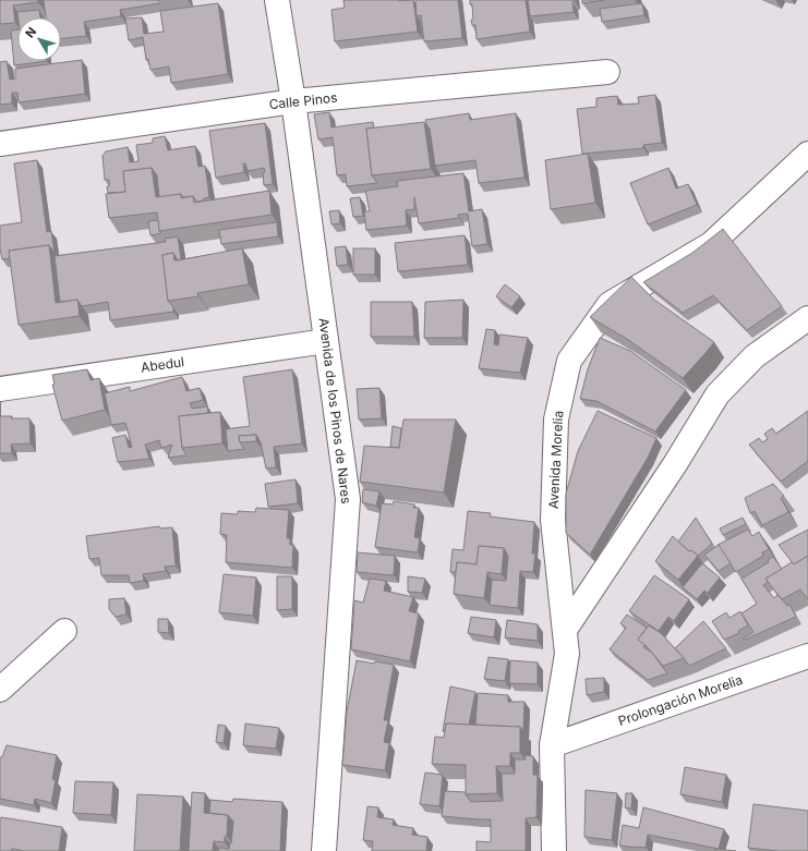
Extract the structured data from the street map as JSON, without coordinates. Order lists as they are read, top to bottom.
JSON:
{
  "streets": {
    "street": [
      "Calle Pinos",
      "Abedul",
      "Avenida de los Pinos de Nares",
      "Avenida Morelia",
      "Prolongación Morelia"
    ]
  },
  "crossings": [
    ["Calle Pinos", "Avenida de los Pinos de Nares"],
    ["Abedul", "Avenida de los Pinos de Nares"],
    ["Avenida Morelia", "Prolongación Morelia"]
  ],
  "north": "top left"
}
